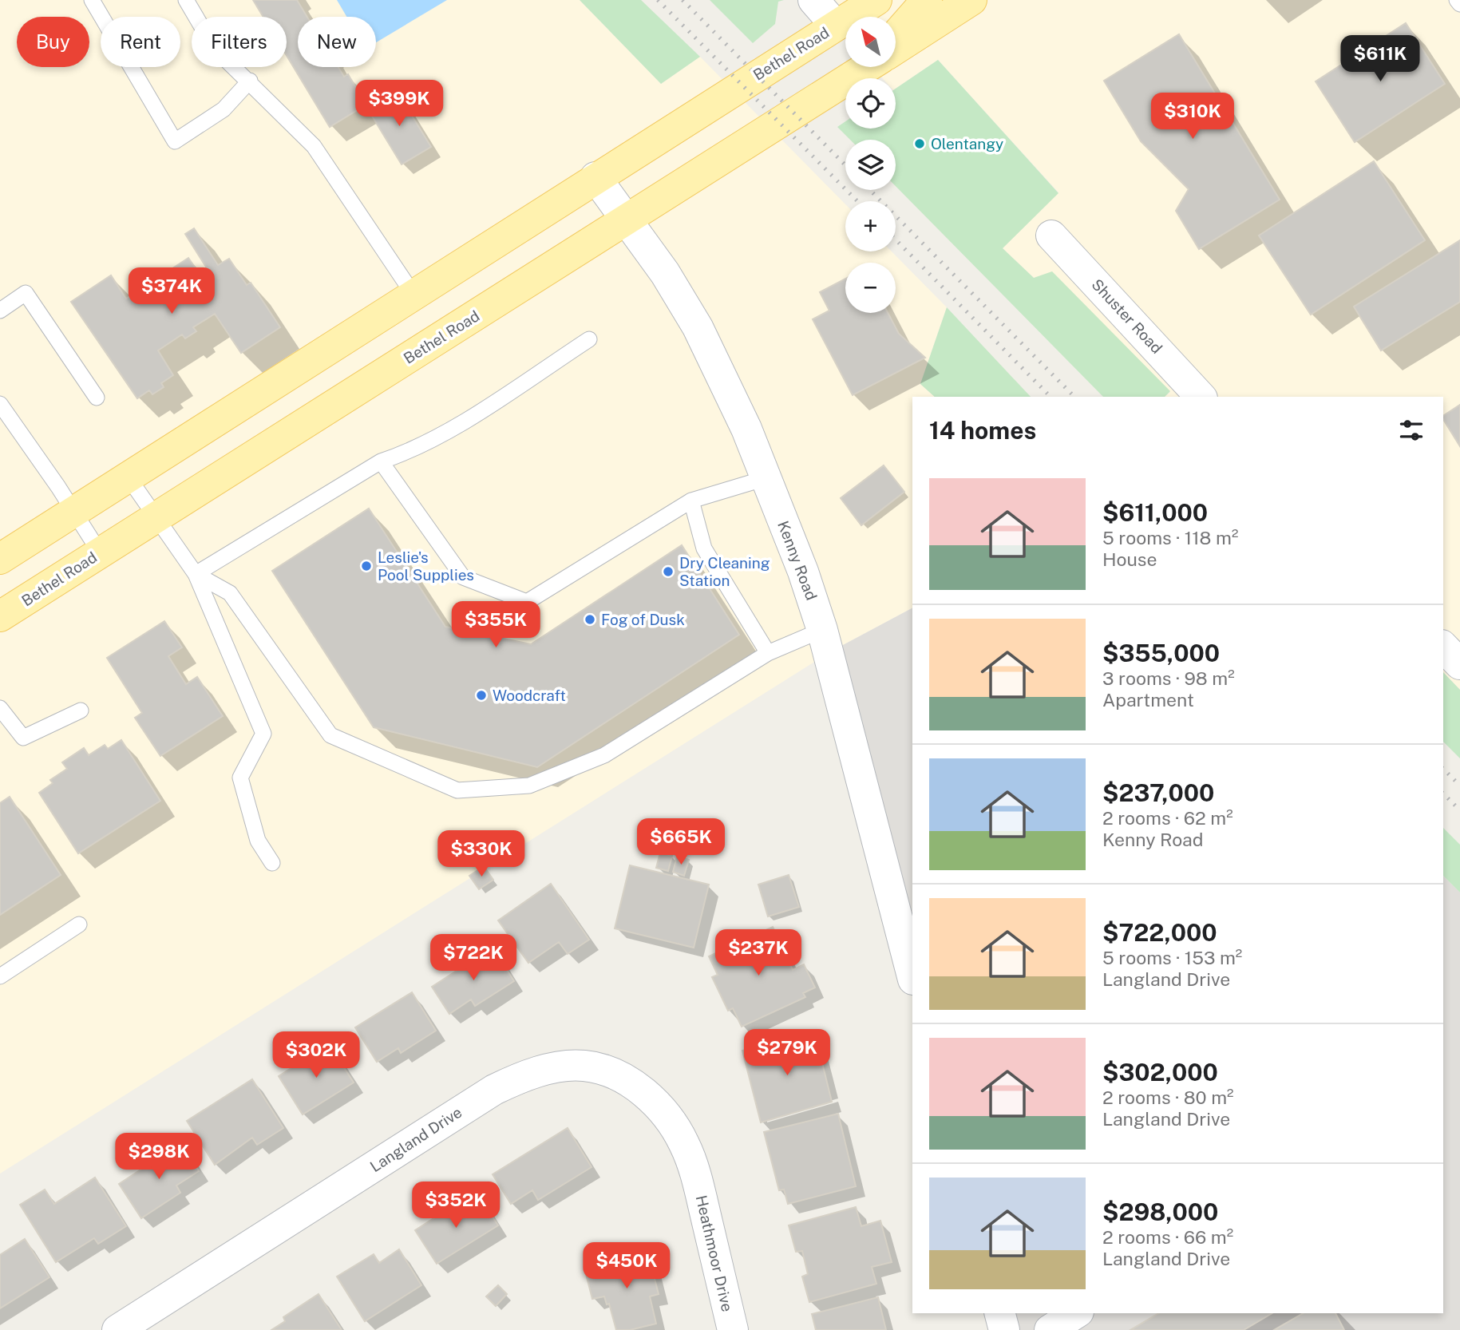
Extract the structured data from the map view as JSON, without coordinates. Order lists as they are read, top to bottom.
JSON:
{
  "streets": {
    "main road": ["Bethel Road"],
    "street": [
      "Shuster Road",
      "Kenny Road",
      "Langland Drive",
      "Heathmoor Drive"
    ]
  },
  "crossings": [
    ["Bethel Road", "Kenny Road"],
    ["Langland Drive", "Heathmoor Drive"]
  ],
  "places": [
    "Olentangy",
    "Leslie's Pool Supplies",
    "Dry Cleaning Station",
    "Fog of Dusk",
    "Woodcraft"
  ],
  "north": "top left",
  "page": {
    "map_buttons": ["+", "−"],
    "chip": [
      "Buy",
      "Rent",
      "Filters",
      "New"
    ],
    "price": [
      "$611K",
      "$399K",
      "$310K",
      "$374K",
      "$355K",
      "$665K",
      "$330K",
      "$237K",
      "$722K",
      "$279K",
      "$302K",
      "$298K",
      "$352K",
      "$450K"
    ],
    "heading": "14 homes",
    "list": [
      {
        "name": "$611,000",
        "note": "5 rooms · 118 m² · House"
      },
      {
        "name": "$355,000",
        "note": "3 rooms · 98 m² · Apartment"
      },
      {
        "name": "$237,000",
        "note": "2 rooms · 62 m² · Kenny Road"
      },
      {
        "name": "$722,000",
        "note": "5 rooms · 153 m² · Langland Drive"
      },
      {
        "name": "$302,000",
        "note": "2 rooms · 80 m² · Langland Drive"
      },
      {
        "name": "$298,000",
        "note": "2 rooms · 66 m² · Langland Drive"
      }
    ]
  }
}
